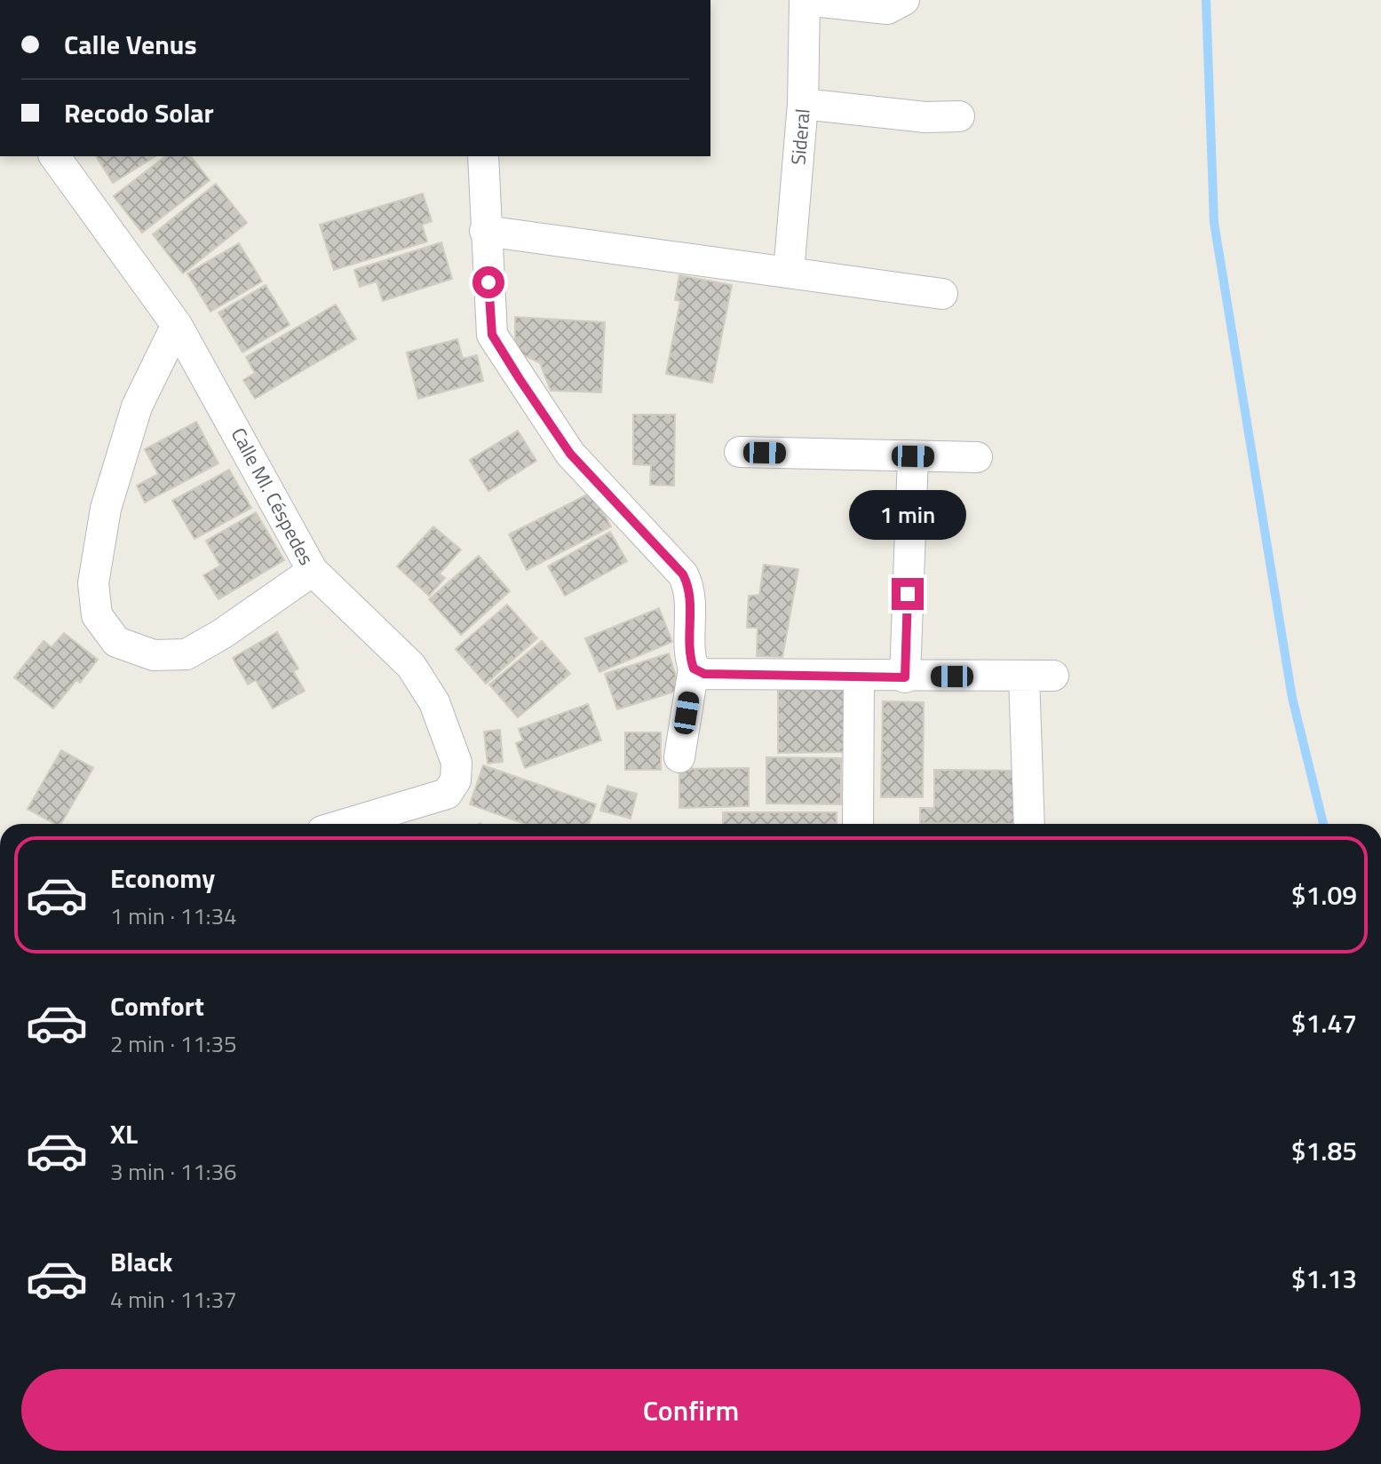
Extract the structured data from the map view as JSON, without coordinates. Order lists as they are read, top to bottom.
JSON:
{
  "streets": {
    "street": ["Sideral", "Calle Ml. Céspedes"]
  },
  "page": {
    "banner": ["Calle Venus", "Recodo Solar"],
    "bubble": "1 min",
    "list": [
      {
        "name": "Economy",
        "note": "1 min · 11:34",
        "value": "$1.09"
      },
      {
        "name": "Comfort",
        "note": "2 min · 11:35",
        "value": "$1.47"
      },
      {
        "name": "XL",
        "note": "3 min · 11:36",
        "value": "$1.85"
      },
      {
        "name": "Black",
        "note": "4 min · 11:37",
        "value": "$1.13"
      }
    ],
    "buttons": "Confirm"
  }
}
